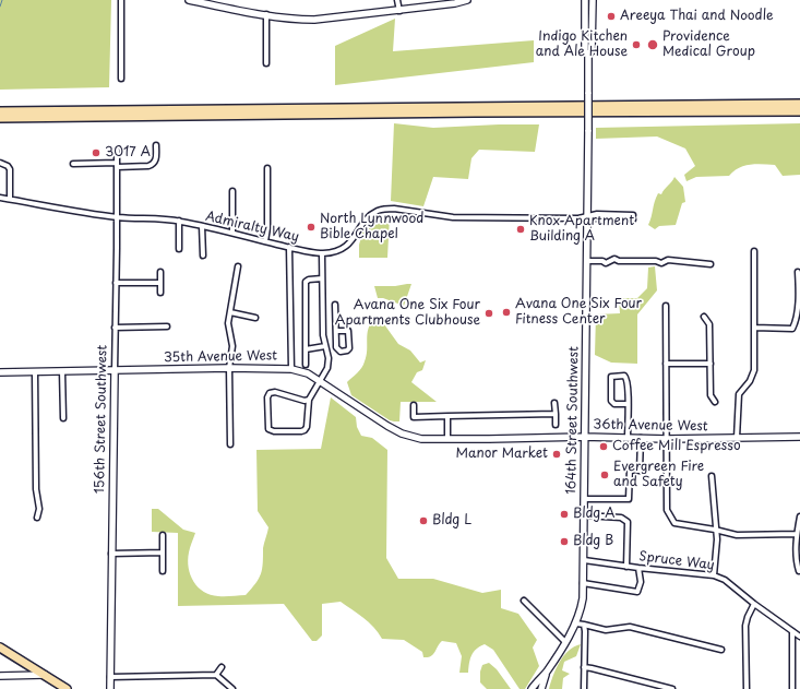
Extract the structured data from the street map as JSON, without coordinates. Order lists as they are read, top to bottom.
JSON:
{
  "streets": {
    "street": [
      "Admiralty Way",
      "35th Avenue West",
      "156th Street Southwest",
      "164th Street Southwest",
      "36th Avenue West",
      "Spruce Way"
    ]
  },
  "crossings": [
    ["Admiralty Way", "156th Street Southwest"],
    ["Admiralty Way", "164th Street Southwest"],
    ["35th Avenue West", "156th Street Southwest"],
    ["35th Avenue West", "36th Avenue West"],
    ["164th Street Southwest", "36th Avenue West"],
    ["164th Street Southwest", "Spruce Way"]
  ],
  "places": [
    "Areeya Thai and Noodle",
    "Indigo Kitchen and Ale House",
    "Providence Medical Group",
    "3017 A",
    "North Lynnwood Bible Chapel",
    "Knox Apartment Building A",
    "Avana One Six Four Fitness Center",
    "Avana One Six Four Apartments Clubhouse",
    "Coffee Mill Espresso",
    "Manor Market",
    "Evergreen Fire and Safety",
    "Bldg A",
    "Bldg L",
    "Bldg B"
  ]
}
